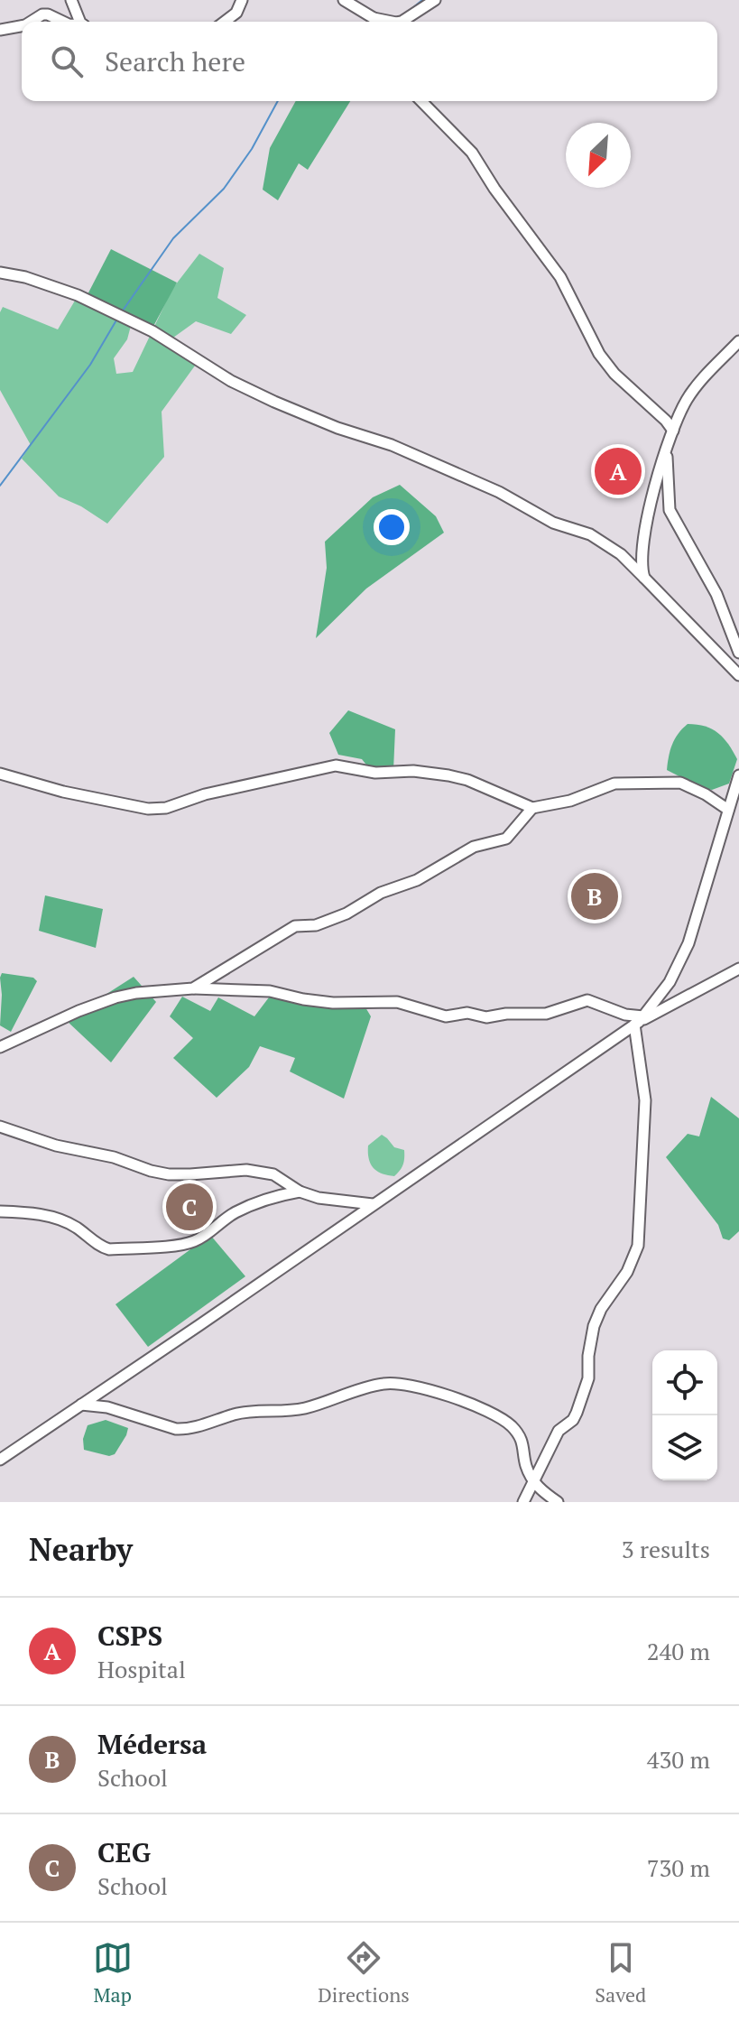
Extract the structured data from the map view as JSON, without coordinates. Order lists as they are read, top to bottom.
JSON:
{
  "north": "bottom left",
  "page": {
    "search": "Search here",
    "pins": ["A", "B", "C"],
    "heading": ["Nearby", "3 results"],
    "list": [
      {
        "mark": "A",
        "name": "CSPS",
        "note": "Hospital",
        "value": "240 m"
      },
      {
        "mark": "B",
        "name": "Médersa",
        "note": "School",
        "value": "430 m"
      },
      {
        "mark": "C",
        "name": "CEG",
        "note": "School",
        "value": "730 m"
      }
    ],
    "nav": ["Map", "Directions", "Saved"]
  }
}
